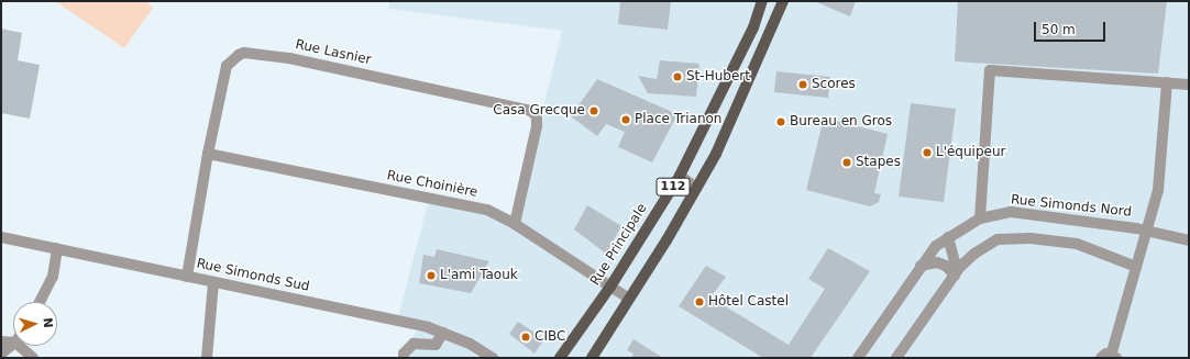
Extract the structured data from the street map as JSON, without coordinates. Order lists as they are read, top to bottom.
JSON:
{
  "streets": {
    "main road": ["112", "Rue Principale"],
    "street": [
      "Rue Lasnier",
      "Rue Choinière",
      "Rue Simonds Nord",
      "Rue Simonds Sud"
    ]
  },
  "crossings": [
    ["Rue Lasnier", "Rue Choinière"],
    ["Rue Lasnier", "Rue Simonds Sud"],
    ["Rue Choinière", "112"],
    ["Rue Choinière", "Rue Principale"]
  ],
  "places": [
    "St-Hubert",
    "Scores",
    "Casa Grecque",
    "Place Trianon",
    "Bureau en Gros",
    "L'équipeur",
    "Stapes",
    "L'ami Taouk",
    "Hôtel Castel",
    "CIBC"
  ],
  "scale_bar": "50 m",
  "north": "right"
}
